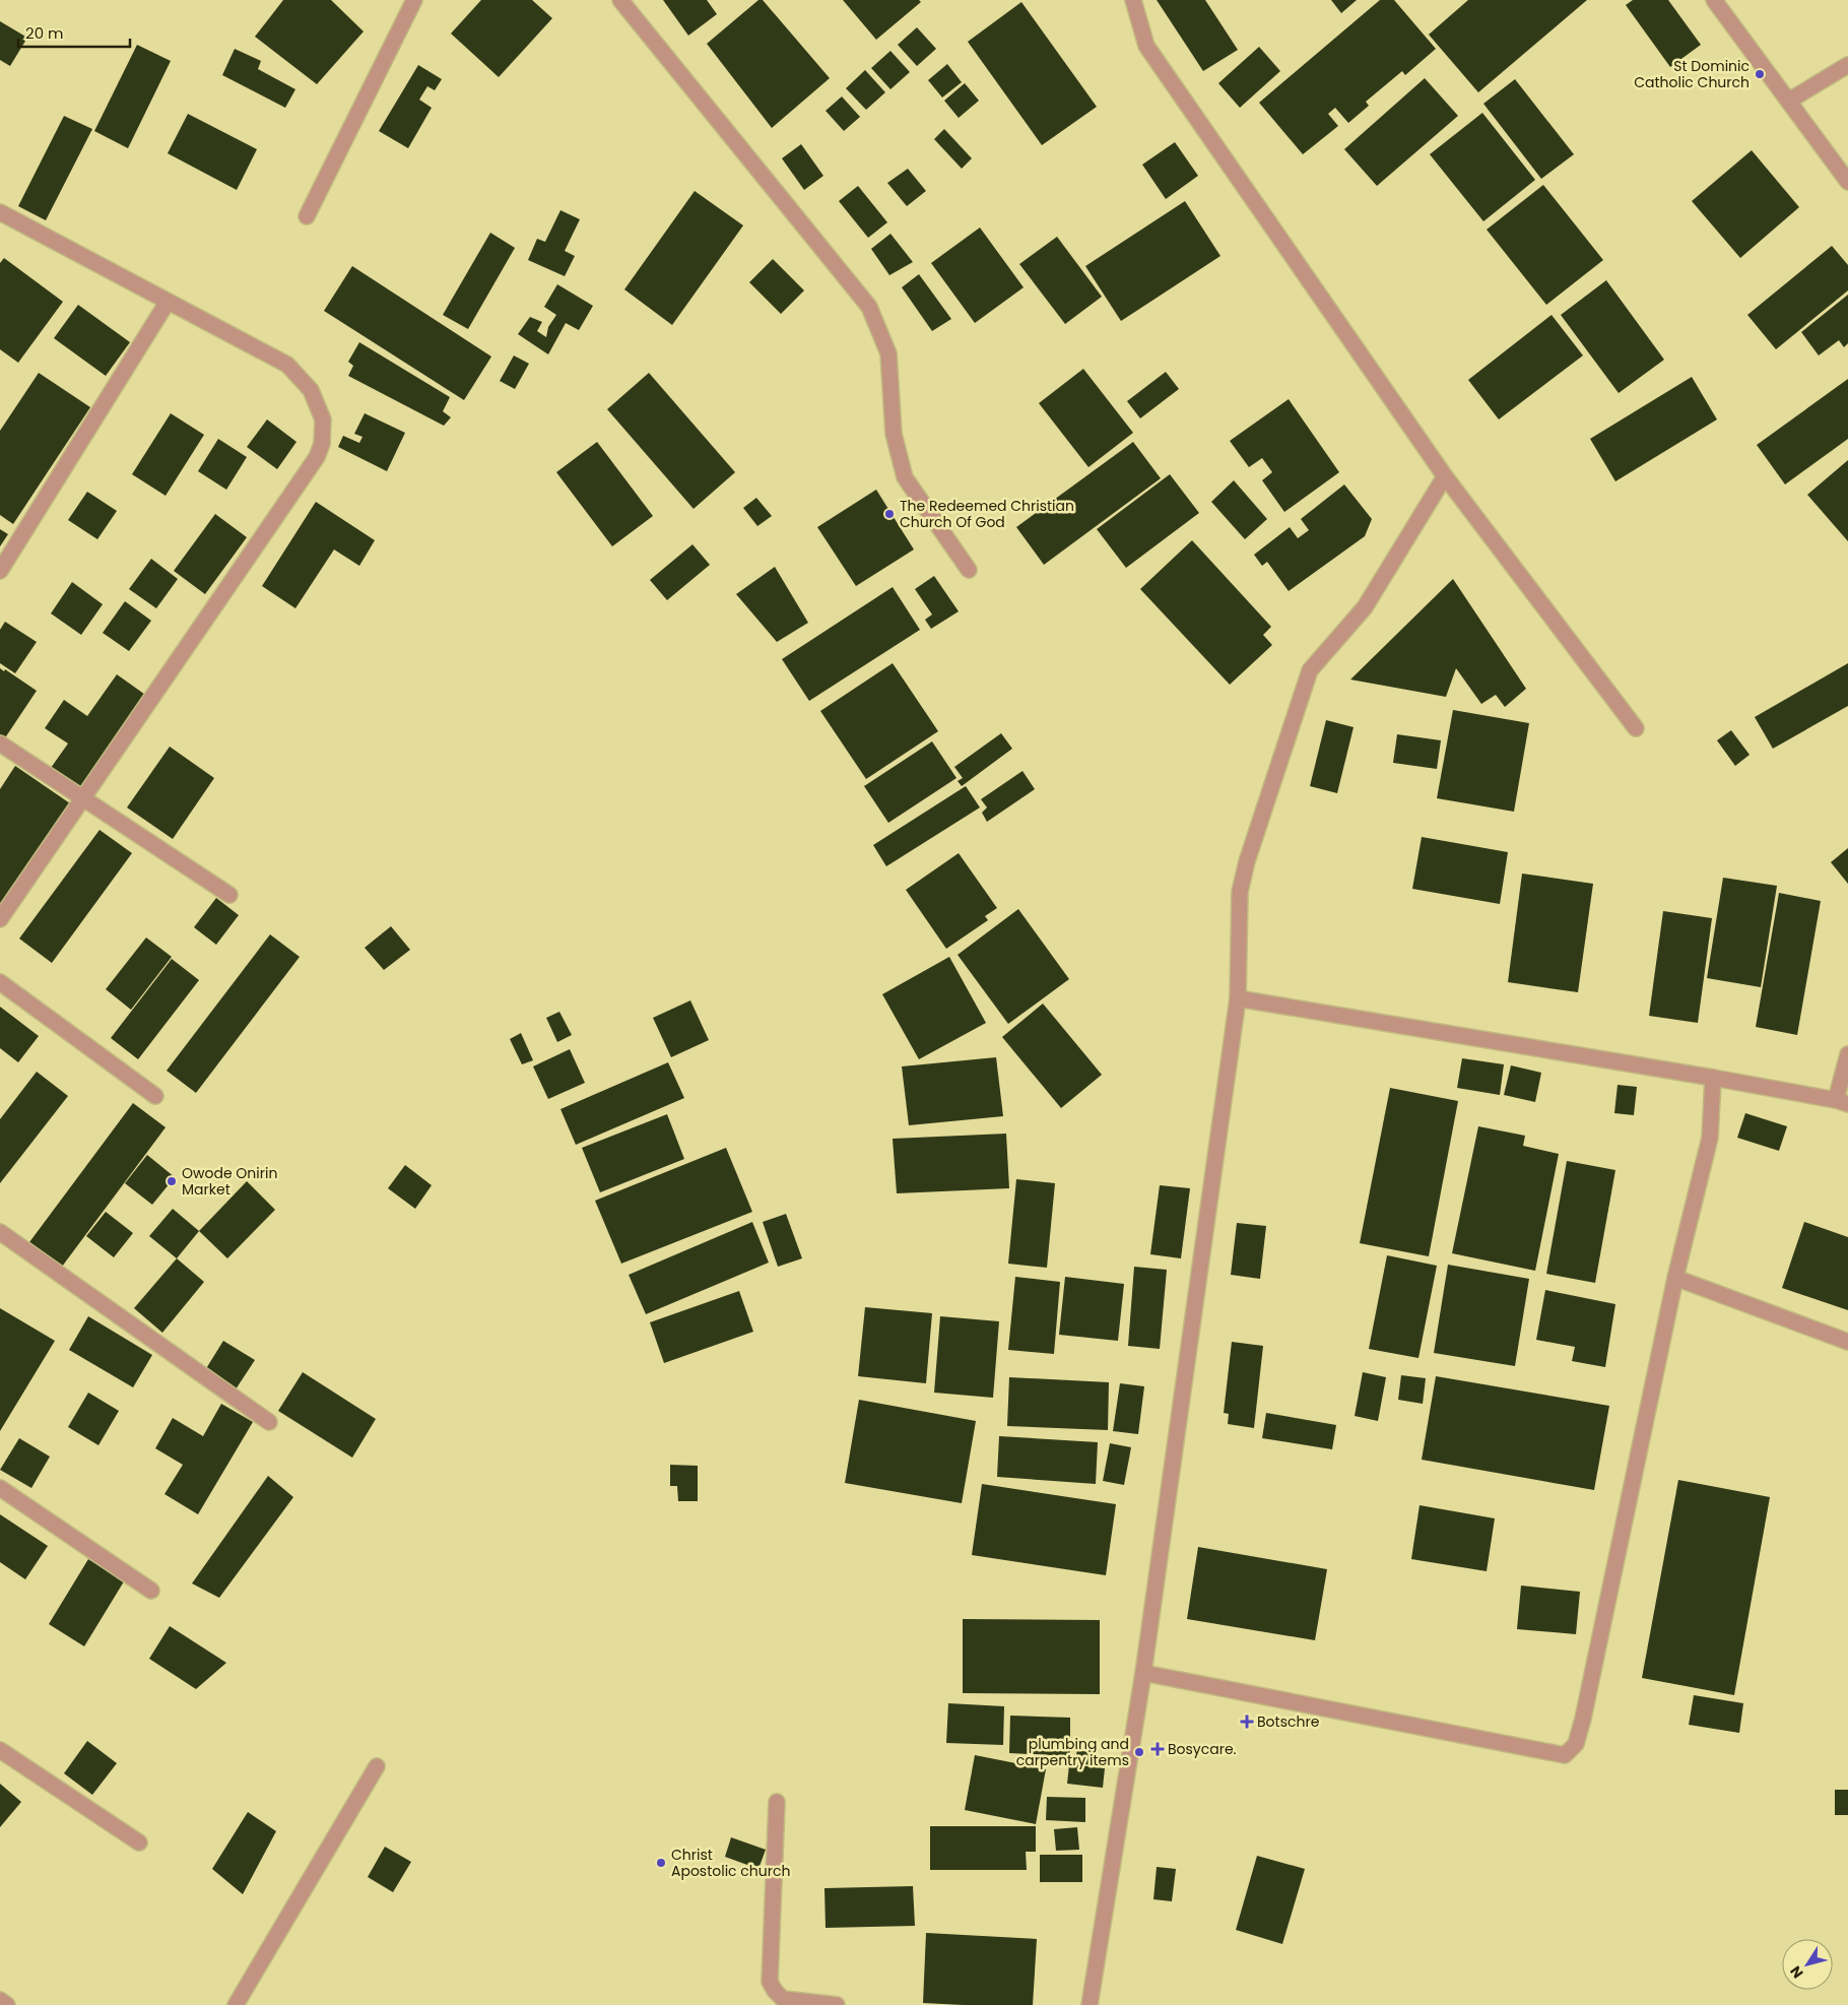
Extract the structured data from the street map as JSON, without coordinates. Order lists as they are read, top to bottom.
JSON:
{
  "places": {
    "other": [
      "St Dominic Catholic Church",
      "The Redeemed Christian Church Of God",
      "Owode Onirin Market",
      "plumbing and carpentry items",
      "Christ Apostolic church"
    ],
    "health": ["Botschre", "Bosycare."]
  },
  "scale_bar": "20 m",
  "north": "bottom left"
}
